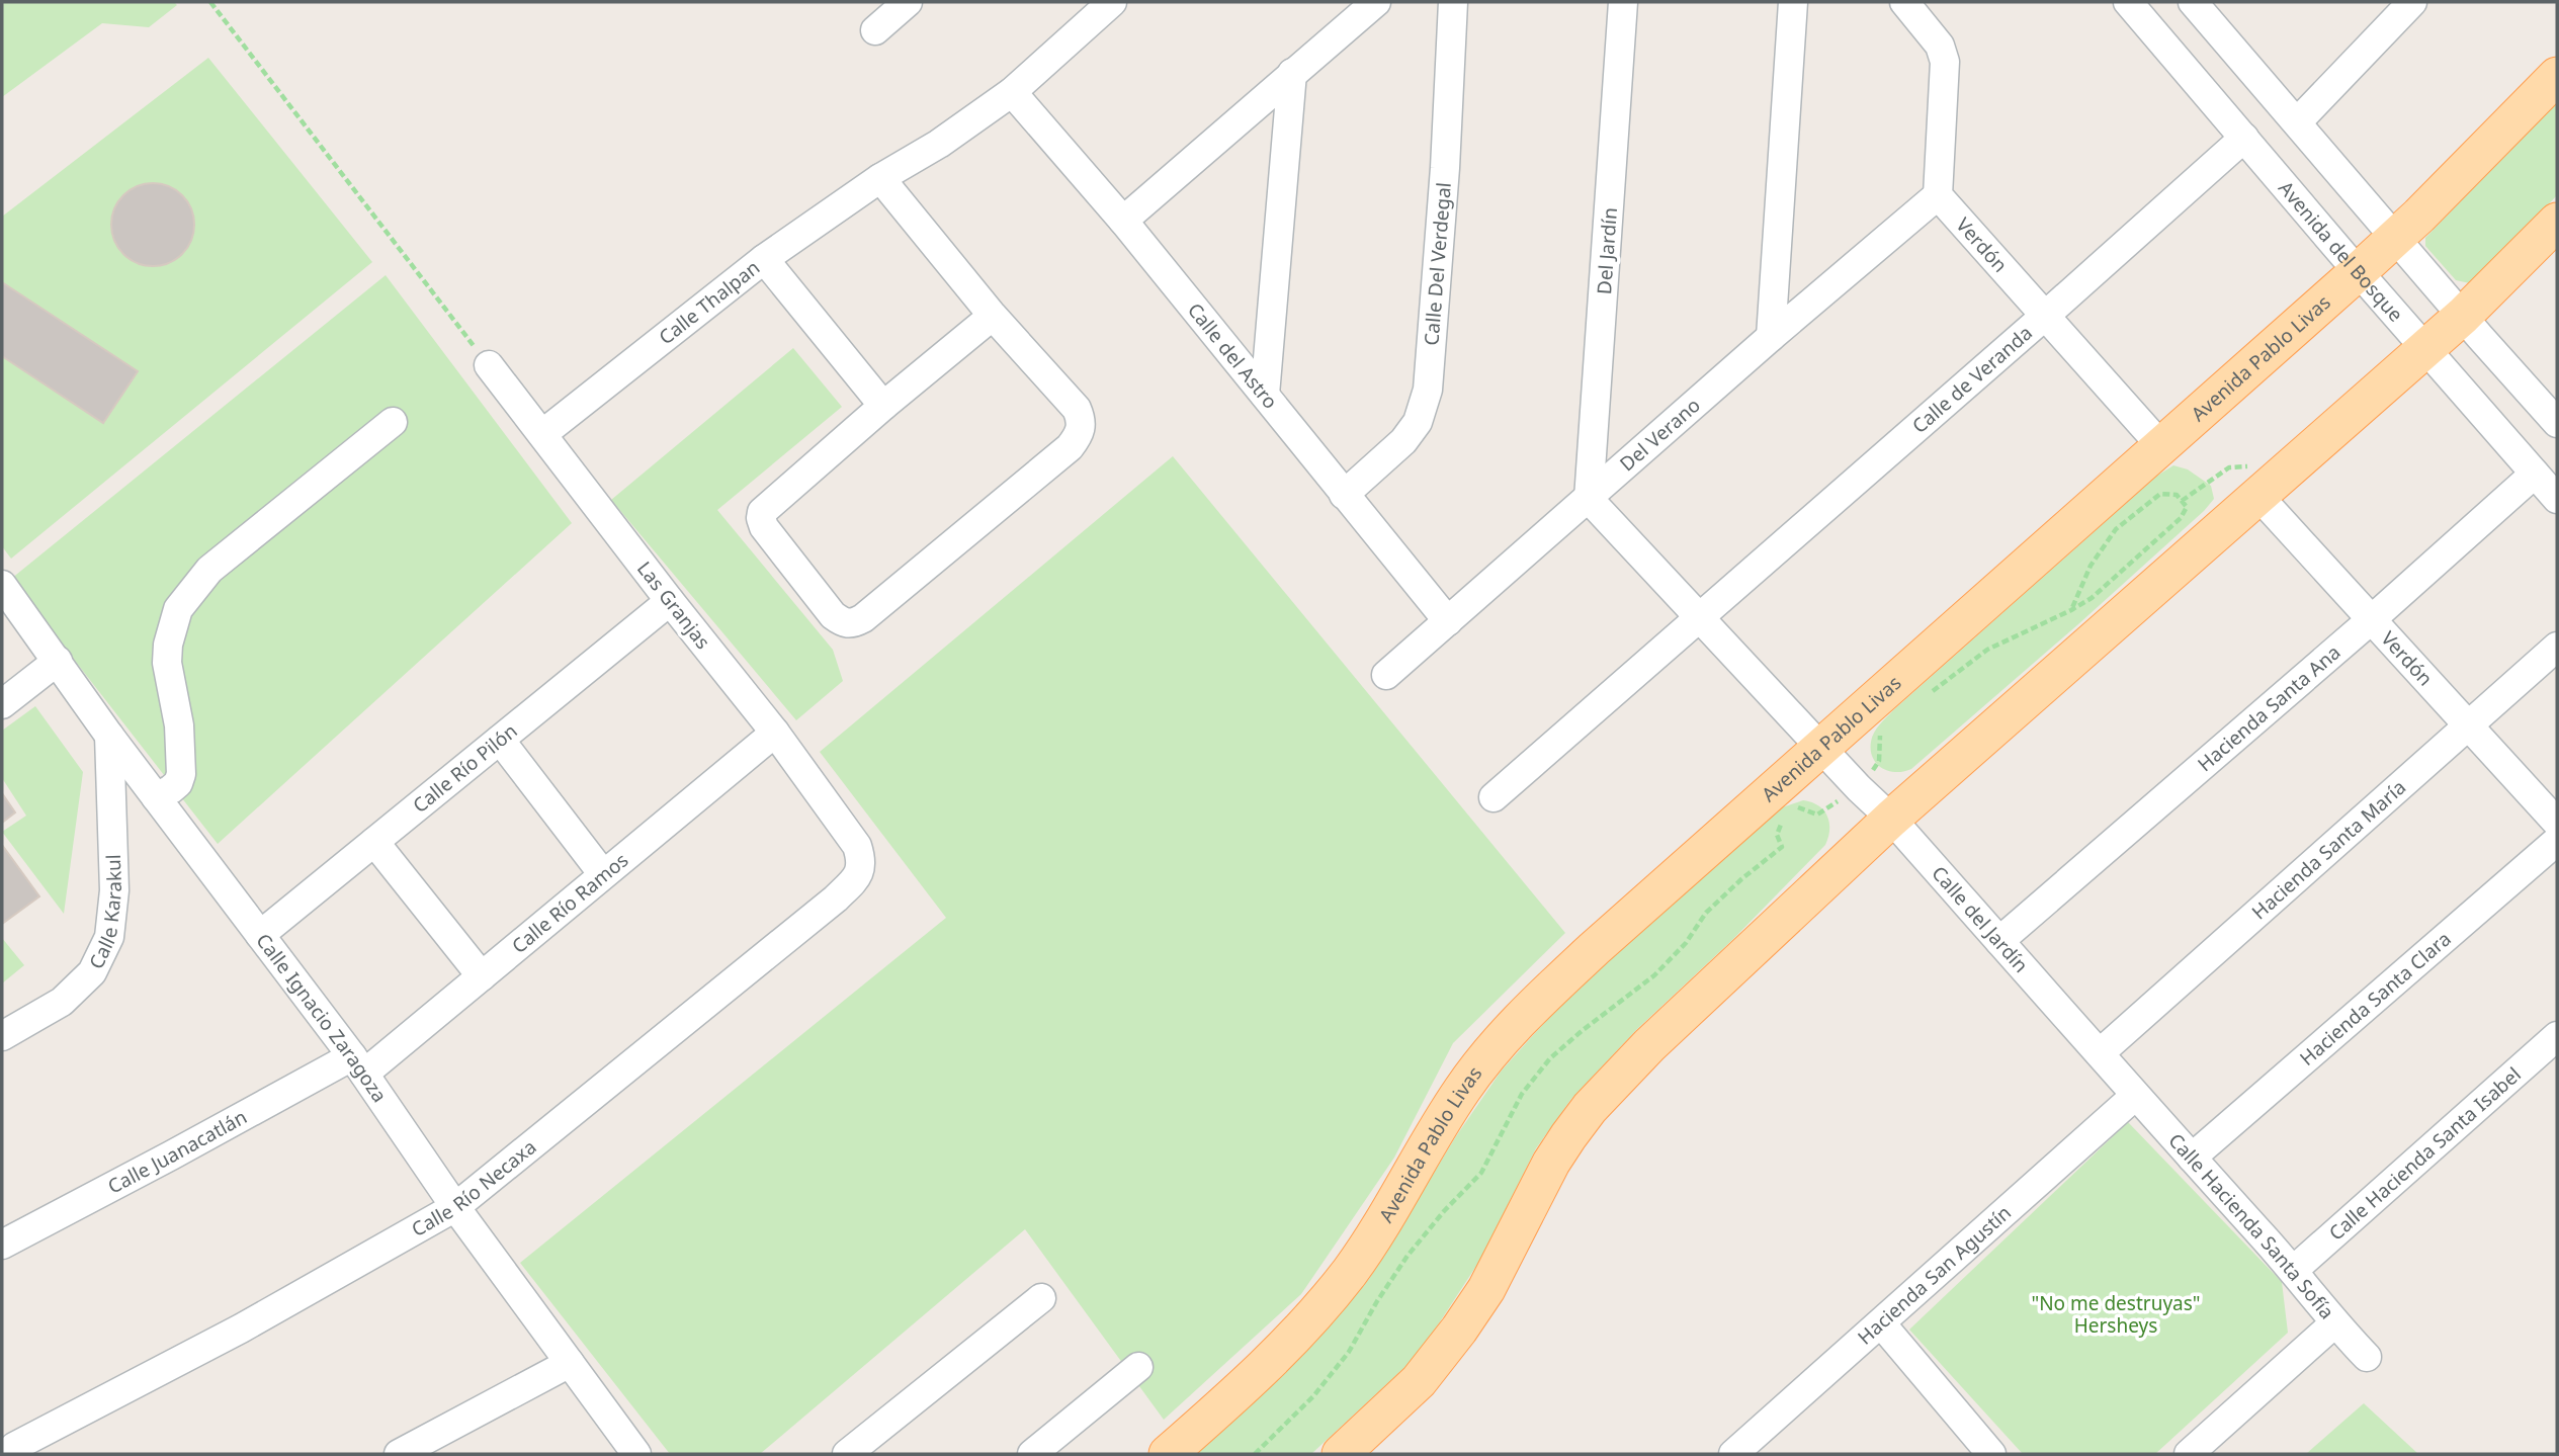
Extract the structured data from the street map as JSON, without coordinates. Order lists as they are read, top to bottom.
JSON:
{
  "streets": {
    "main road": ["Avenida Pablo Livas"],
    "street": [
      "Verdón",
      "Del Jardín",
      "Avenida del Bosque",
      "Calle Del Verdegal",
      "Calle Thalpan",
      "Calle del Astro",
      "Calle de Veranda",
      "Del Verano",
      "Las Granjas",
      "Hacienda Santa Ana",
      "Calle Río Pilón",
      "Hacienda Santa María",
      "Calle Río Ramos",
      "Calle Karakul",
      "Calle del Jardín",
      "Hacienda Santa Clara",
      "Calle Ignacio Zaragoza",
      "Calle Juanacatlán",
      "Calle Hacienda Santa Isabel",
      "Calle Río Necaxa",
      "Calle Hacienda Santa Sofía",
      "Hacienda San Agustín"
    ]
  },
  "crossings": [
    ["Verdón", "Avenida Pablo Livas"],
    ["Verdón", "Calle de Veranda"],
    ["Verdón", "Del Verano"],
    ["Verdón", "Hacienda Santa Ana"],
    ["Verdón", "Hacienda Santa María"],
    ["Del Jardín", "Del Verano"],
    ["Del Jardín", "Calle del Jardín"],
    ["Avenida del Bosque", "Avenida Pablo Livas"],
    ["Avenida del Bosque", "Calle de Veranda"],
    ["Avenida del Bosque", "Hacienda Santa Ana"],
    ["Calle Del Verdegal", "Calle del Astro"],
    ["Calle Thalpan", "Calle del Astro"],
    ["Calle Thalpan", "Las Granjas"],
    ["Calle del Astro", "Del Verano"],
    ["Avenida Pablo Livas", "Calle del Jardín"],
    ["Calle de Veranda", "Calle del Jardín"],
    ["Del Verano", "Calle del Jardín"],
    ["Las Granjas", "Calle Río Pilón"],
    ["Las Granjas", "Calle Río Ramos"],
    ["Las Granjas", "Calle Río Necaxa"],
    ["Hacienda Santa Ana", "Calle del Jardín"],
    ["Calle Río Pilón", "Calle Ignacio Zaragoza"],
    ["Hacienda Santa María", "Calle del Jardín"],
    ["Calle Río Ramos", "Calle Ignacio Zaragoza"],
    ["Calle Río Ramos", "Calle Juanacatlán"],
    ["Calle Karakul", "Calle Ignacio Zaragoza"],
    ["Calle del Jardín", "Calle Hacienda Santa Sofía"],
    ["Calle del Jardín", "Hacienda San Agustín"],
    ["Hacienda Santa Clara", "Calle Hacienda Santa Sofía"],
    ["Calle Ignacio Zaragoza", "Calle Juanacatlán"],
    ["Calle Ignacio Zaragoza", "Calle Río Necaxa"],
    ["Calle Hacienda Santa Isabel", "Calle Hacienda Santa Sofía"],
    ["Calle Hacienda Santa Sofía", "Hacienda San Agustín"]
  ],
  "parks": ["\"No me destruyas\" Hersheys"]
}
